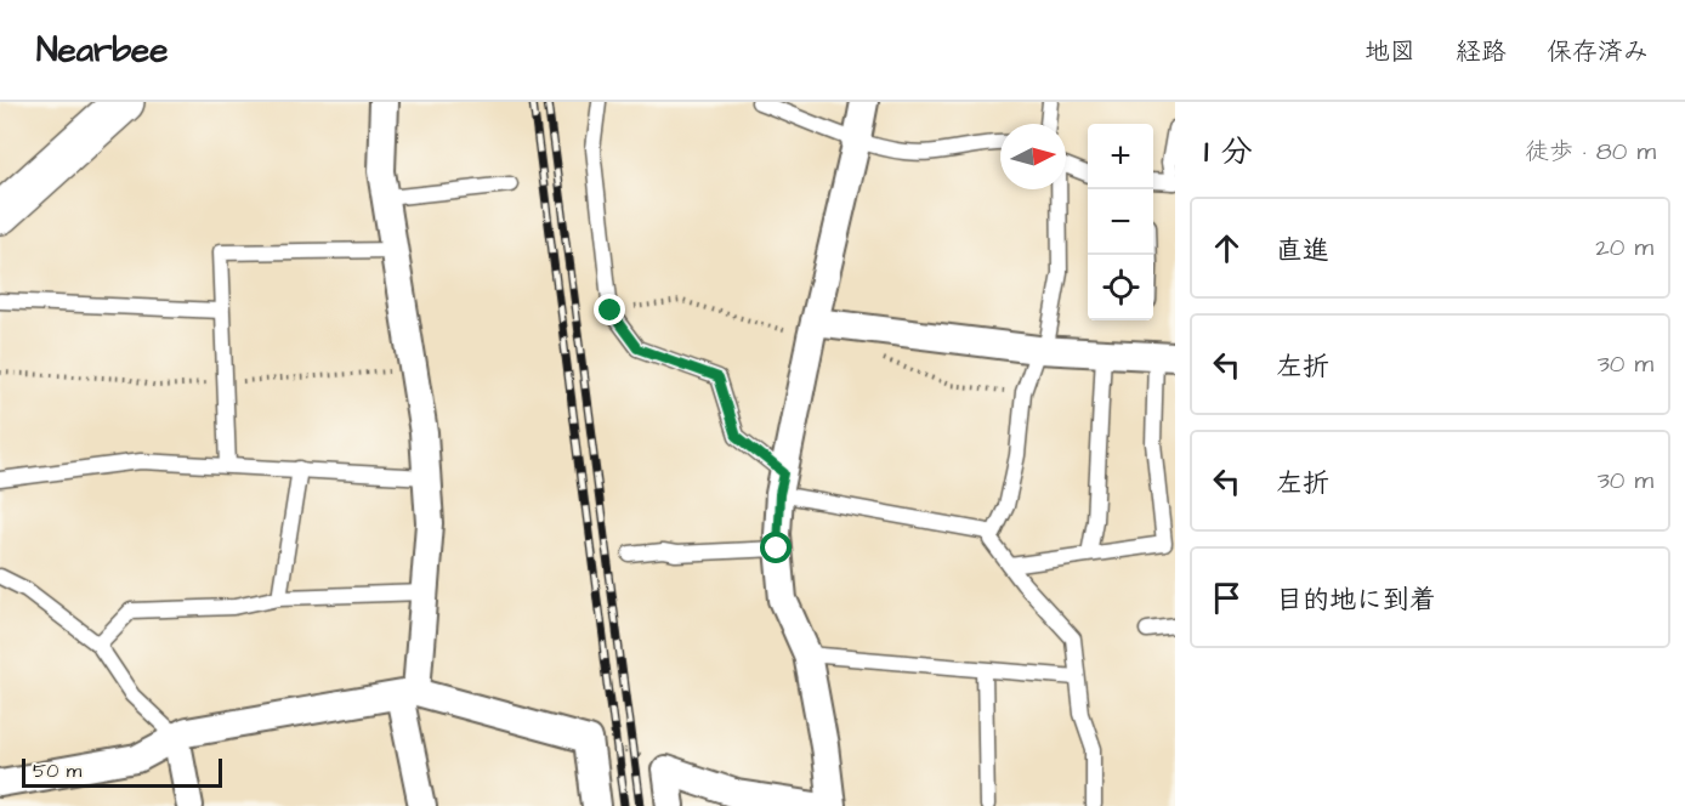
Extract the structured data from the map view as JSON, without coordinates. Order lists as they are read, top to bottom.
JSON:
{
  "scale_bar": "50 m",
  "north": "right",
  "page": {
    "header": "Nearbee",
    "nav": ["地図", "経路", "保存済み"],
    "heading": ["1 分", "徒歩 · 80 m"],
    "map_buttons": ["+", "−"],
    "list": [
      ["直進", "20 m"],
      ["左折", "30 m"],
      ["左折", "30 m"],
      "目的地に到着"
    ],
    "scale": "50 m"
  }
}
